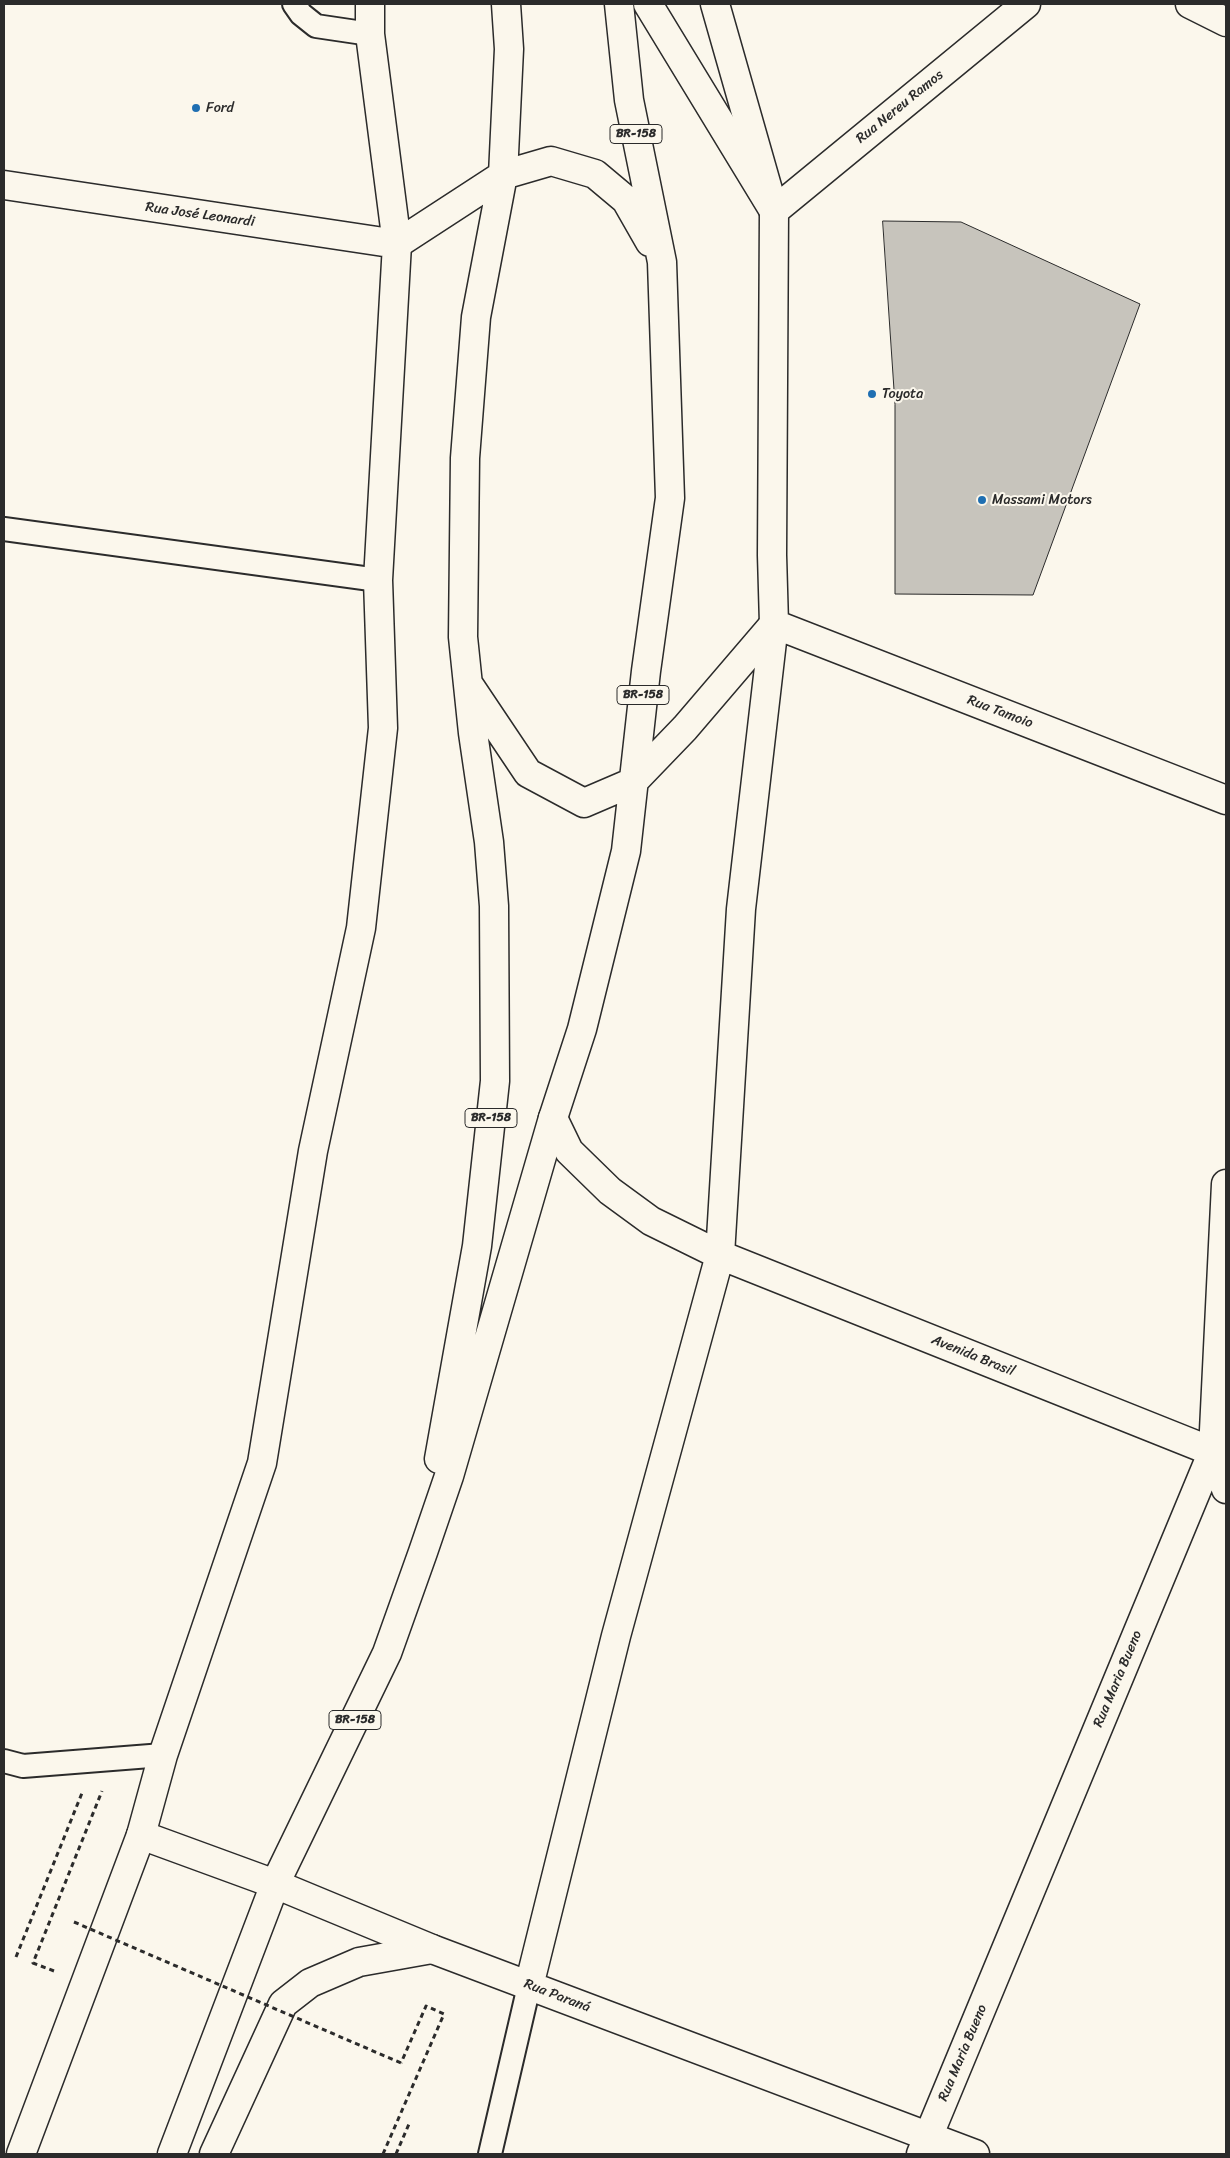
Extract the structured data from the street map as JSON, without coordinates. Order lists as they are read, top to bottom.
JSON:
{
  "streets": {
    "main road": [
      "Rua Nereu Ramos",
      "BR-158",
      "Rua José Leonardi",
      "Rua Tamoio",
      "Avenida Brasil",
      "Rua Maria Bueno",
      "Rua Paraná"
    ]
  },
  "crossings": [
    ["BR-158", "Avenida Brasil"],
    ["BR-158", "Rua Paraná"],
    ["Avenida Brasil", "Rua Maria Bueno"],
    ["Rua Maria Bueno", "Rua Paraná"]
  ],
  "places": ["Ford", "Toyota", "Massami Motors"]
}
